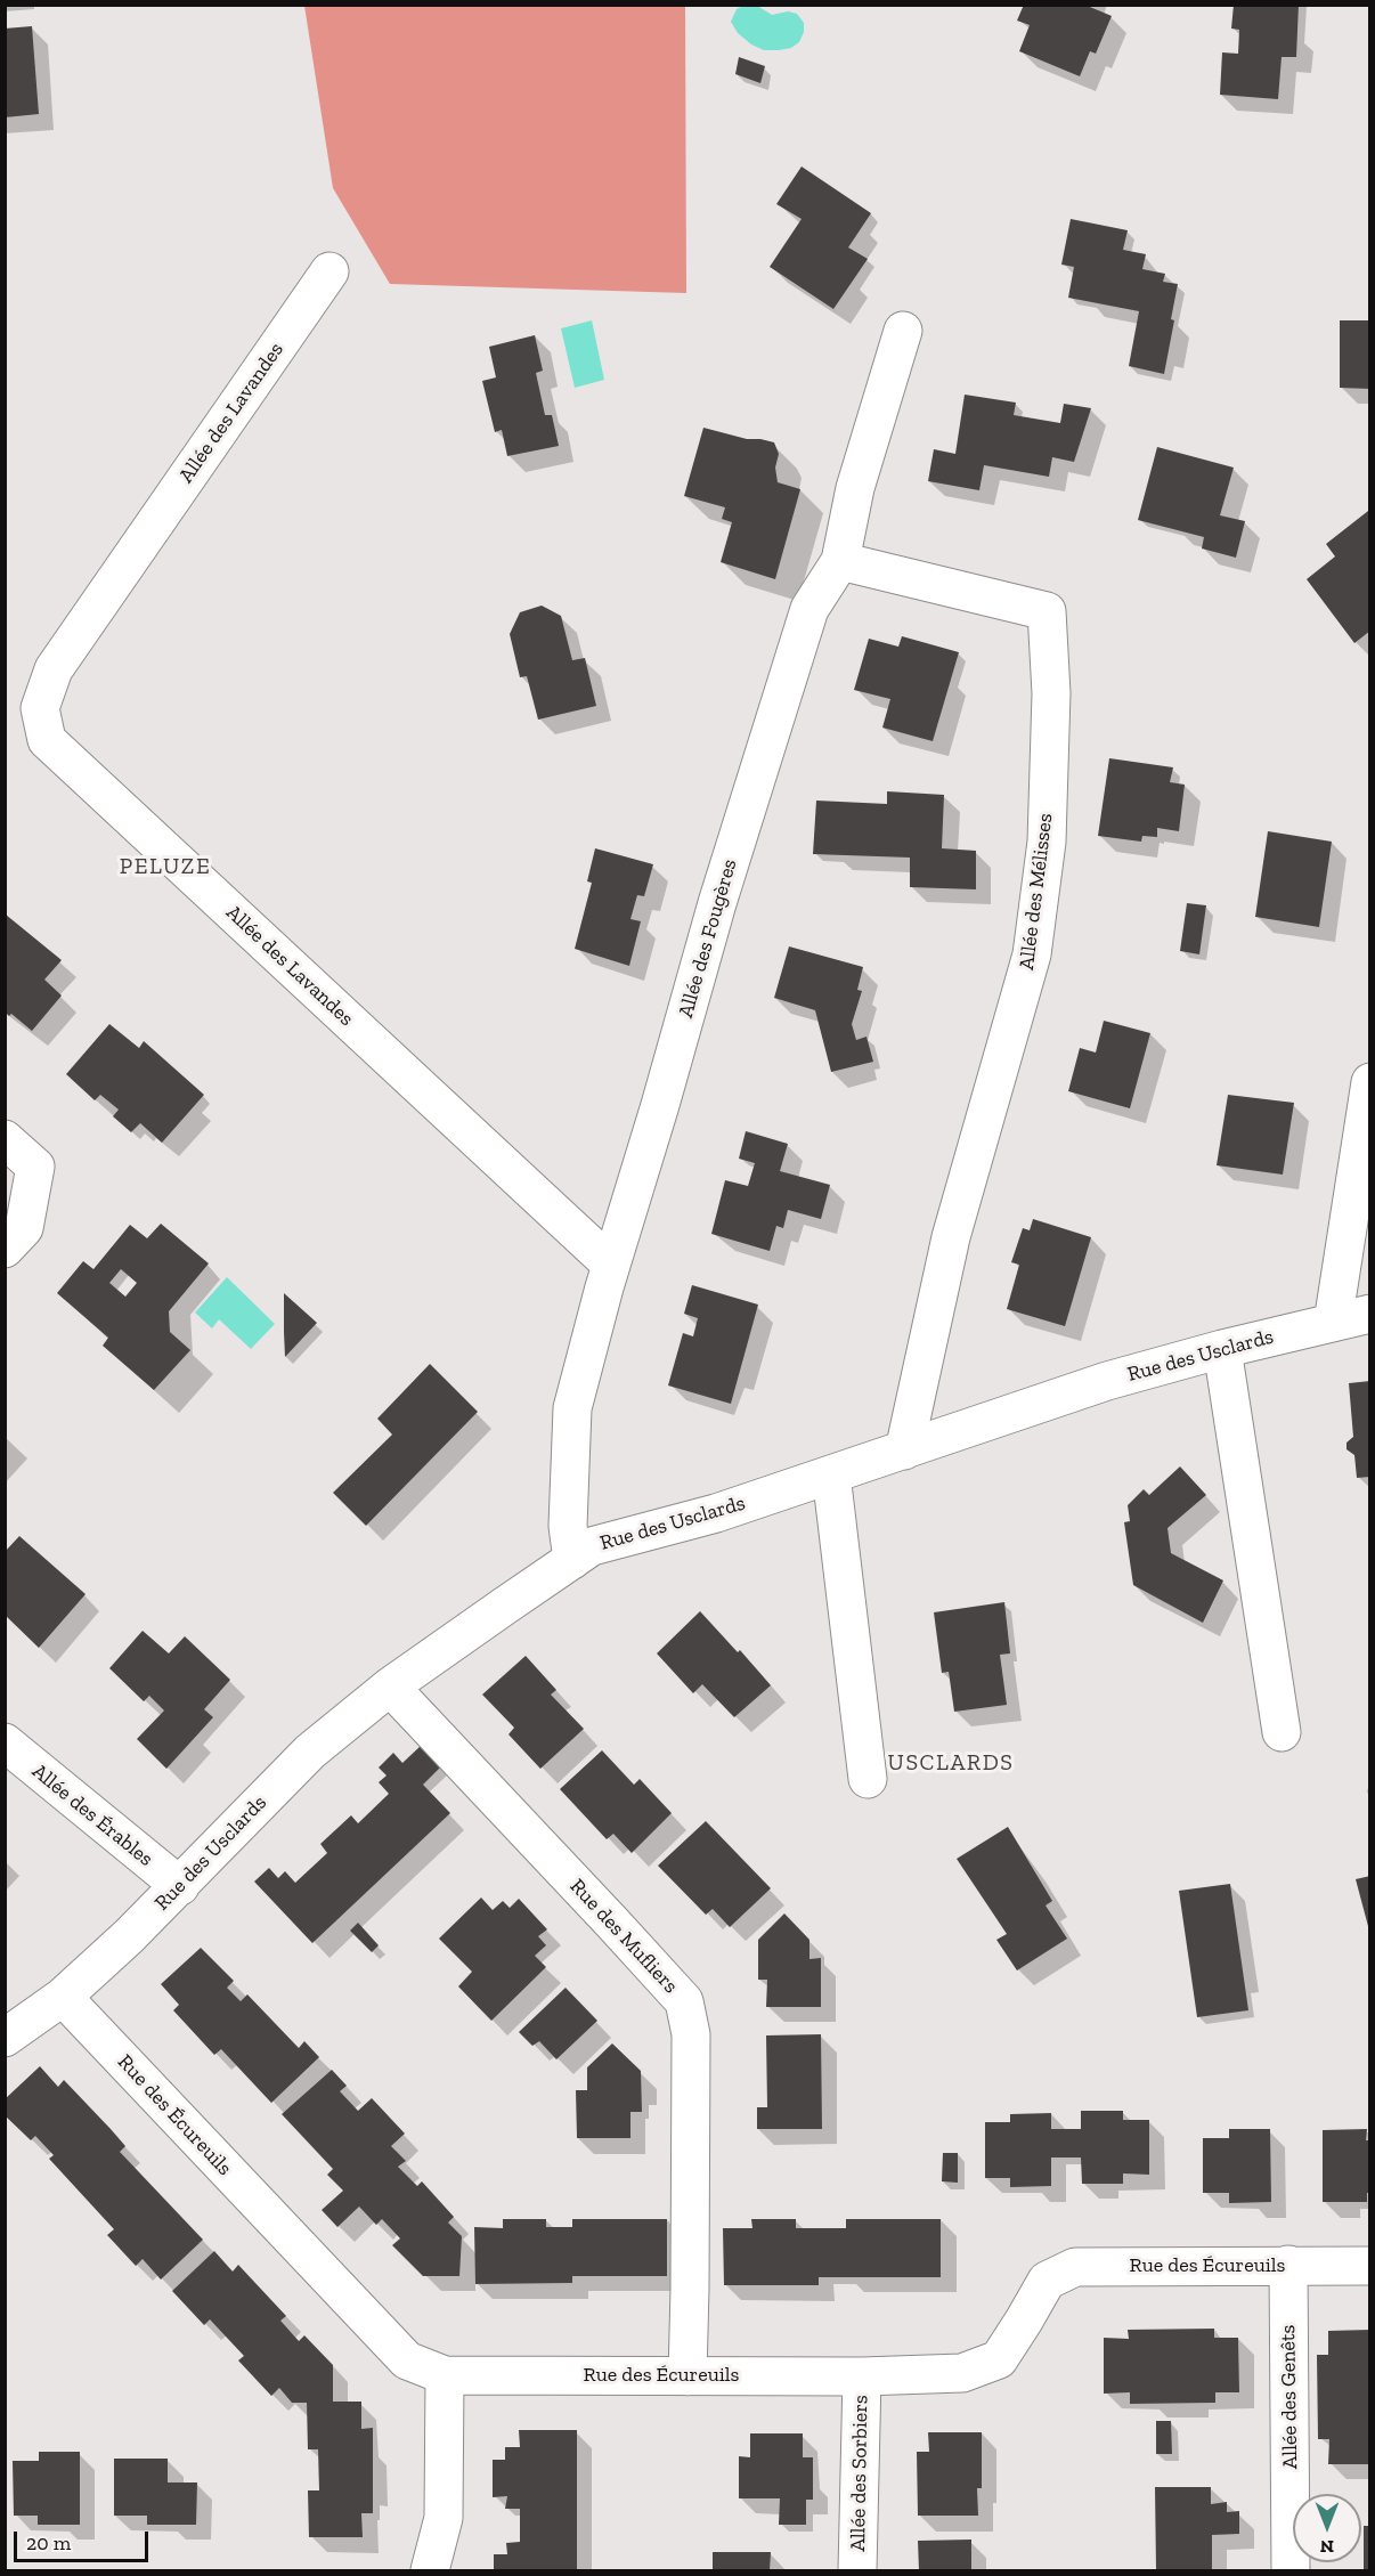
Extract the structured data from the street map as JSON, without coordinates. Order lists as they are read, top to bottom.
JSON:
{
  "streets": {
    "street": [
      "Allée des Lavandes",
      "Allée des Mélisses",
      "Allée des Fougères",
      "Rue des Usclards",
      "Allée des Érables",
      "Rue des Mufliers",
      "Rue des Écureuils",
      "Allée des Genêts",
      "Allée des Sorbiers"
    ]
  },
  "crossings": [
    ["Allée des Lavandes", "Allée des Fougères"],
    ["Allée des Mélisses", "Allée des Fougères"],
    ["Allée des Mélisses", "Rue des Usclards"],
    ["Allée des Fougères", "Rue des Usclards"],
    ["Rue des Usclards", "Allée des Érables"],
    ["Rue des Usclards", "Rue des Mufliers"],
    ["Rue des Usclards", "Rue des Écureuils"],
    ["Rue des Mufliers", "Rue des Écureuils"],
    ["Rue des Écureuils", "Allée des Genêts"],
    ["Rue des Écureuils", "Allée des Sorbiers"]
  ],
  "districts": ["PELUZE", "USCLARDS"],
  "scale_bar": "20 m",
  "north": "bottom"
}
